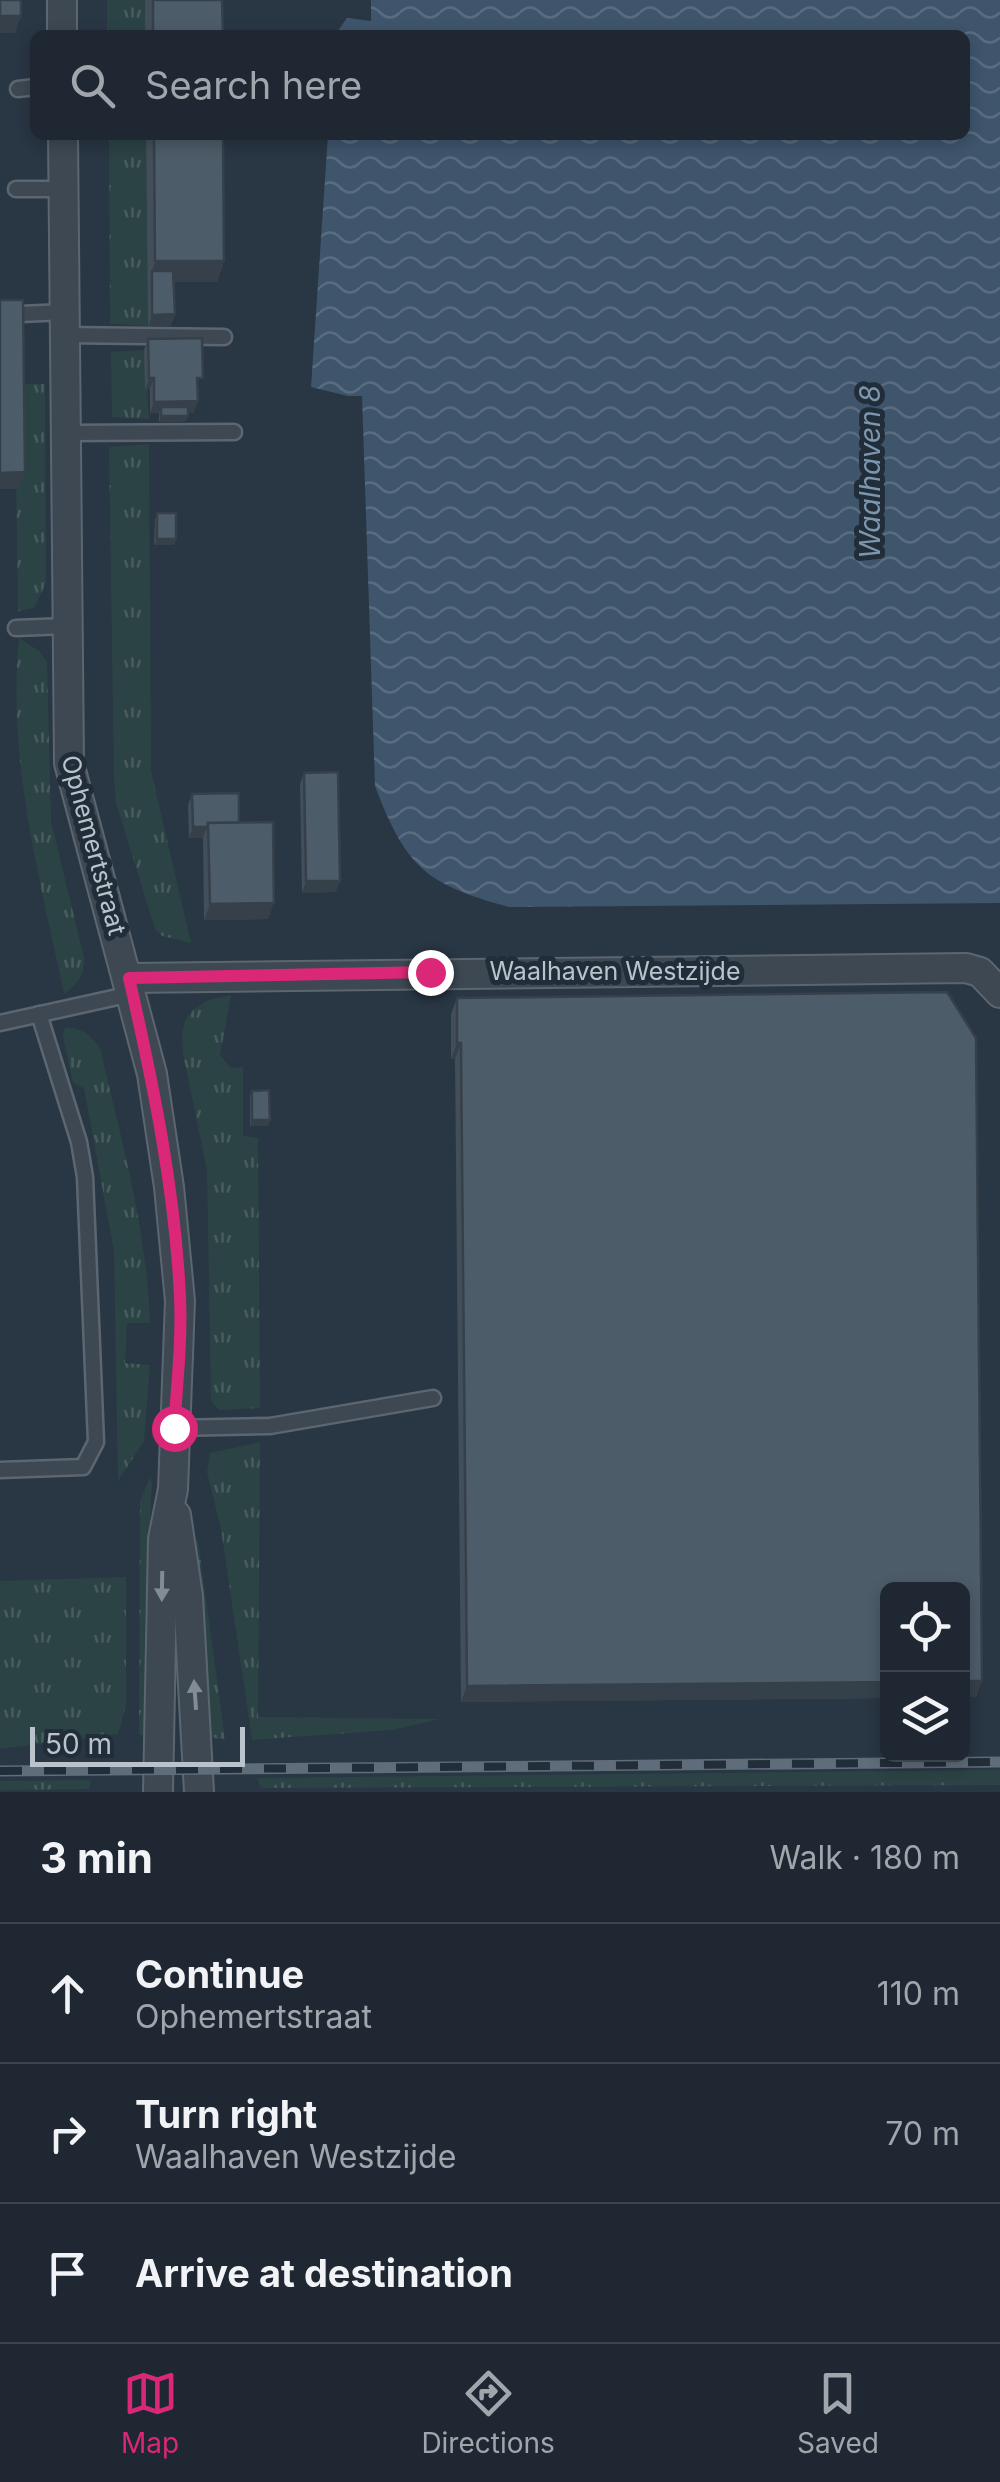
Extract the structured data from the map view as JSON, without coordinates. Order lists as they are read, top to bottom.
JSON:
{
  "streets": {
    "street": ["Ophemertstraat", "Waalhaven Westzijde"]
  },
  "crossings": [
    ["Ophemertstraat", "Waalhaven Westzijde"]
  ],
  "water": ["Waalhaven 8"],
  "scale_bar": "50 m",
  "page": {
    "search": "Search here",
    "scale": "50 m",
    "heading": ["3 min", "Walk · 180 m"],
    "list": [
      ["Continue", "Ophemertstraat", "110 m"],
      ["Turn right", "Waalhaven Westzijde", "70 m"],
      "Arrive at destination"
    ],
    "nav": ["Map", "Directions", "Saved"]
  }
}
